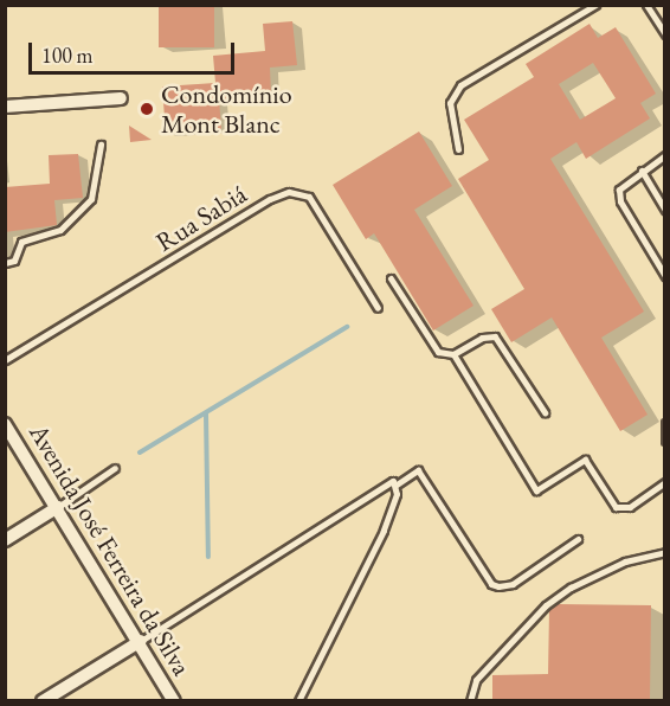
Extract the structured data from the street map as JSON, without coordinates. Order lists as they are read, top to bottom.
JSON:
{
  "streets": {
    "street": ["Avenida José Ferreira da Silva"],
    "lane": ["Rua Sabiá"]
  },
  "places": ["Condomínio Mont Blanc"],
  "scale_bar": "100 m"
}
